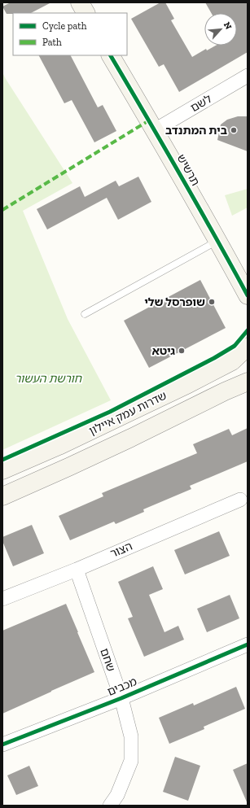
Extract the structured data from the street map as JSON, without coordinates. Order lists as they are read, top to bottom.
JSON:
{
  "streets": {
    "main road": ["תרשיש", "שדרות עמק איילון"],
    "street": [
      "לשם",
      "הצור",
      "שחם",
      "מכבים"
    ]
  },
  "crossings": [
    ["לשם", "תרשיש"],
    ["הצור", "שחם"],
    ["שחם", "מכבים"]
  ],
  "parks": ["חורשת העשור"],
  "places": ["בית המתנדב", "שופרסל שלי", "גיטא"],
  "legend": ["Cycle path", "Path"],
  "north": "top right"
}
